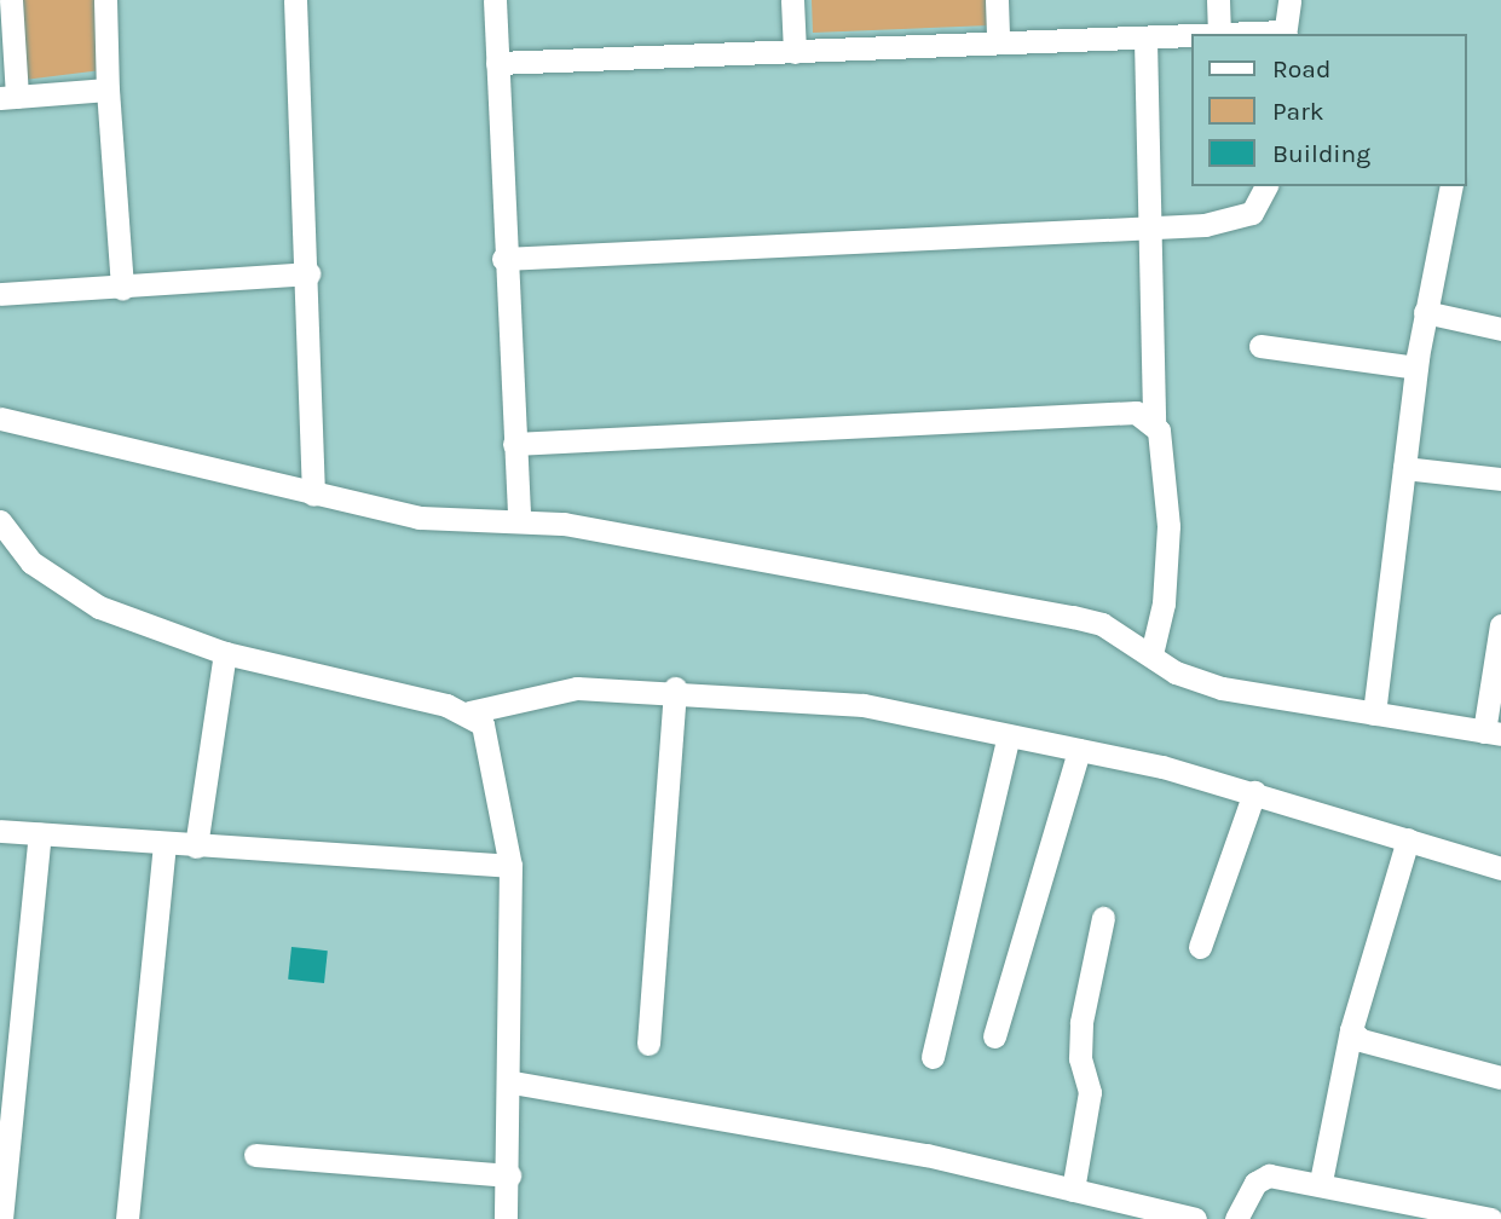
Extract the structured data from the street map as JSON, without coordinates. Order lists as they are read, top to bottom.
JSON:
{
  "legend": ["Road", "Park", "Building"]
}
